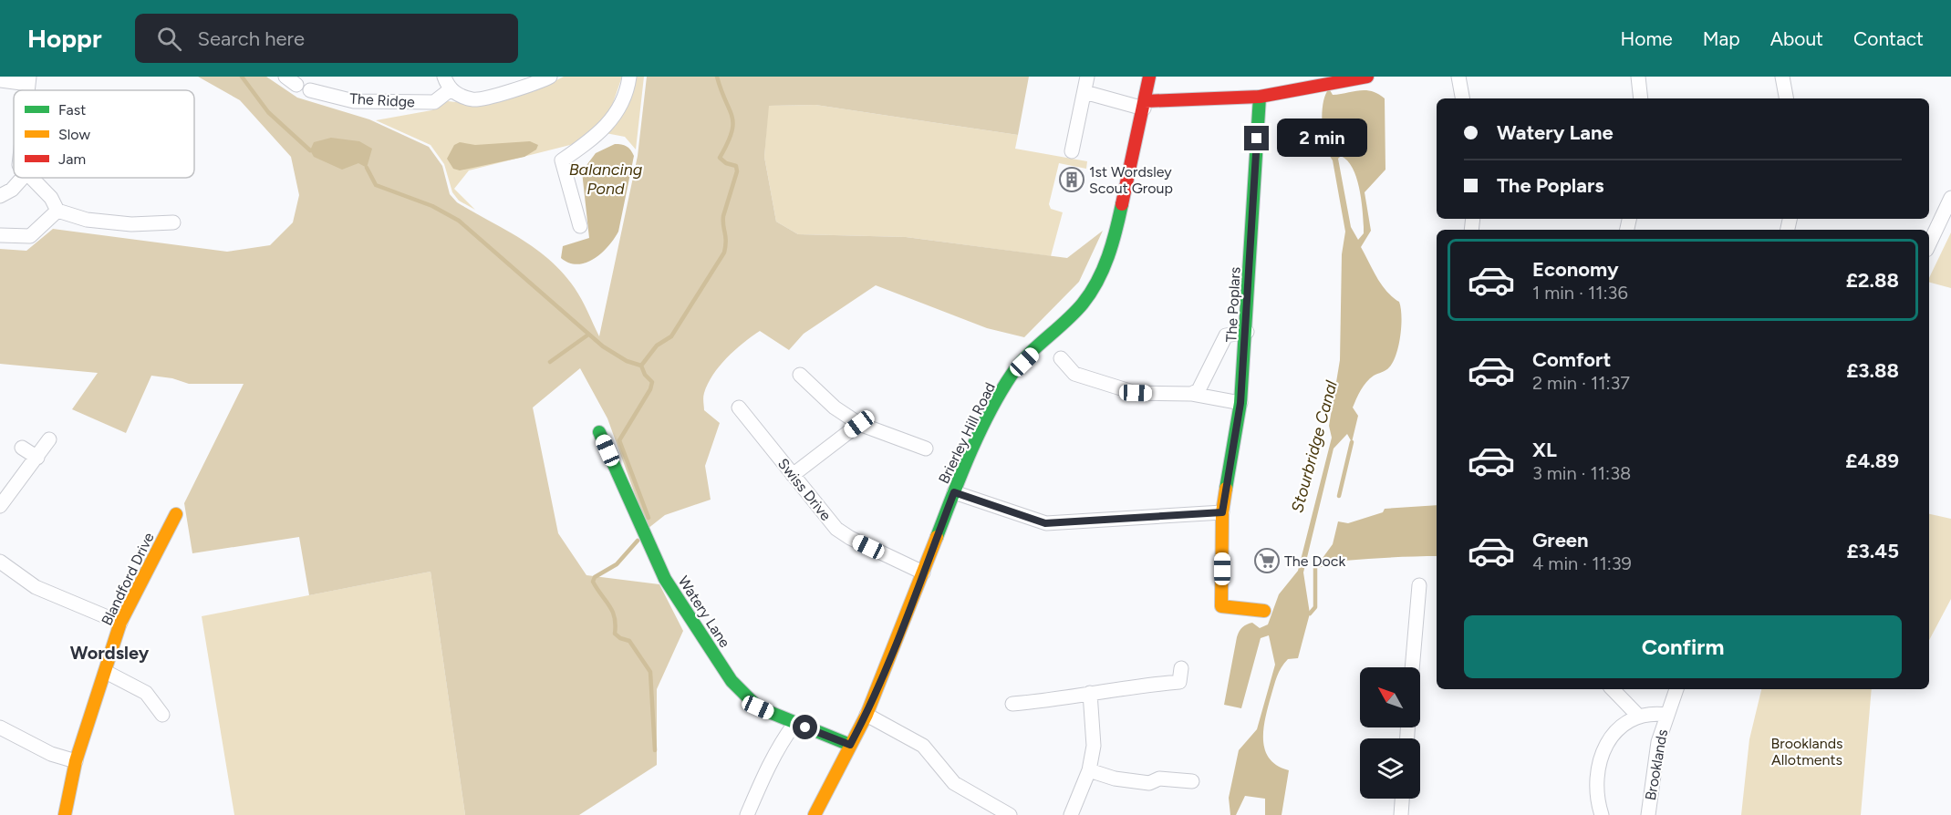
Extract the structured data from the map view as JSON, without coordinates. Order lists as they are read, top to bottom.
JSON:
{
  "streets": {
    "street": [
      "The Ridge",
      "The Poplars",
      "Brierley Hill Road",
      "Swiss Drive",
      "Blandford Drive",
      "Watery Lane",
      "Brooklands"
    ]
  },
  "crossings": [
    ["Brierley Hill Road", "Swiss Drive"],
    ["Brierley Hill Road", "Watery Lane"]
  ],
  "districts": ["Wordsley"],
  "water": ["Balancing Pond", "Stourbridge Canal"],
  "parks": ["Brooklands Allotments"],
  "places": {
    "building": ["1st Wordsley Scout Group"],
    "supermarket": ["The Dock"]
  },
  "legend": ["Fast", "Slow", "Jam"],
  "north": "top left",
  "page": {
    "header": "Hoppr",
    "search": "Search here",
    "nav": [
      "Home",
      "Map",
      "About",
      "Contact"
    ],
    "banner": ["Watery Lane", "The Poplars"],
    "bubble": "2 min",
    "list": [
      {
        "name": "Economy",
        "note": "1 min · 11:36",
        "value": "£2.88"
      },
      {
        "name": "Comfort",
        "note": "2 min · 11:37",
        "value": "£3.88"
      },
      {
        "name": "XL",
        "note": "3 min · 11:38",
        "value": "£4.89"
      },
      {
        "name": "Green",
        "note": "4 min · 11:39",
        "value": "£3.45"
      }
    ],
    "buttons": "Confirm"
  }
}
